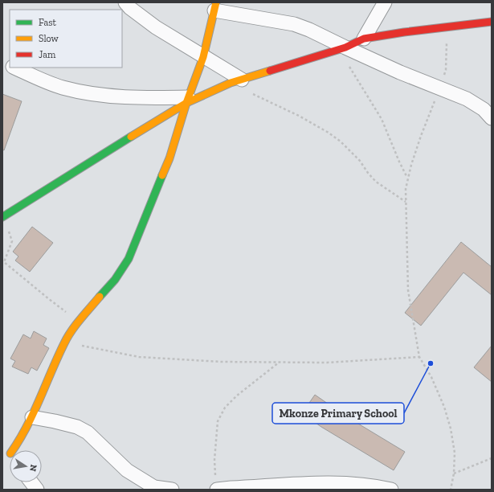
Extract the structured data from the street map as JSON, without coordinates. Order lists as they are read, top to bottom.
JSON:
{
  "places": ["Mkonze Primary School"],
  "legend": ["Fast", "Slow", "Jam"],
  "north": "right"
}
